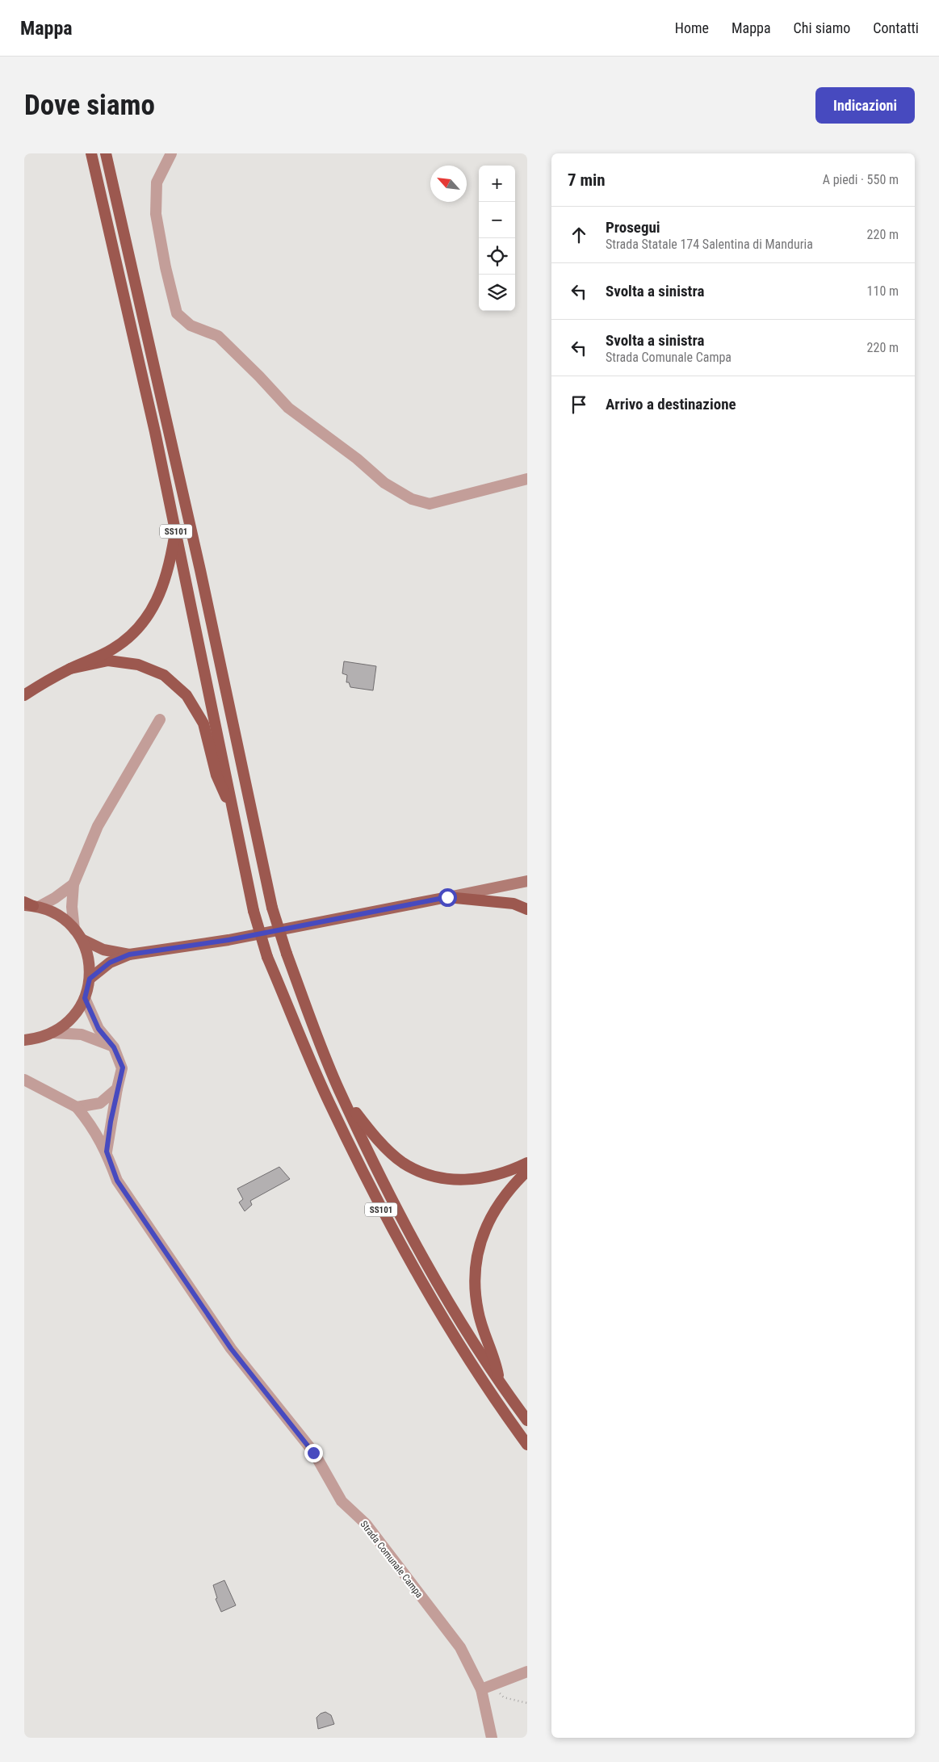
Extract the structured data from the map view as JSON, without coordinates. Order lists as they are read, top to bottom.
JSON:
{
  "streets": {
    "highway": ["SS101"],
    "street": ["Strada Comunale Campa"]
  },
  "north": "top left",
  "page": {
    "header": "Mappa",
    "nav": [
      "Home",
      "Mappa",
      "Chi siamo",
      "Contatti"
    ],
    "buttons": "Indicazioni",
    "title": "Dove siamo",
    "heading": ["7 min", "A piedi · 550 m"],
    "map_buttons": ["+", "−"],
    "list": [
      ["Prosegui", "Strada Statale 174 Salentina di Manduria", "220 m"],
      ["Svolta a sinistra", "110 m"],
      ["Svolta a sinistra", "Strada Comunale Campa", "220 m"],
      "Arrivo a destinazione"
    ]
  }
}
